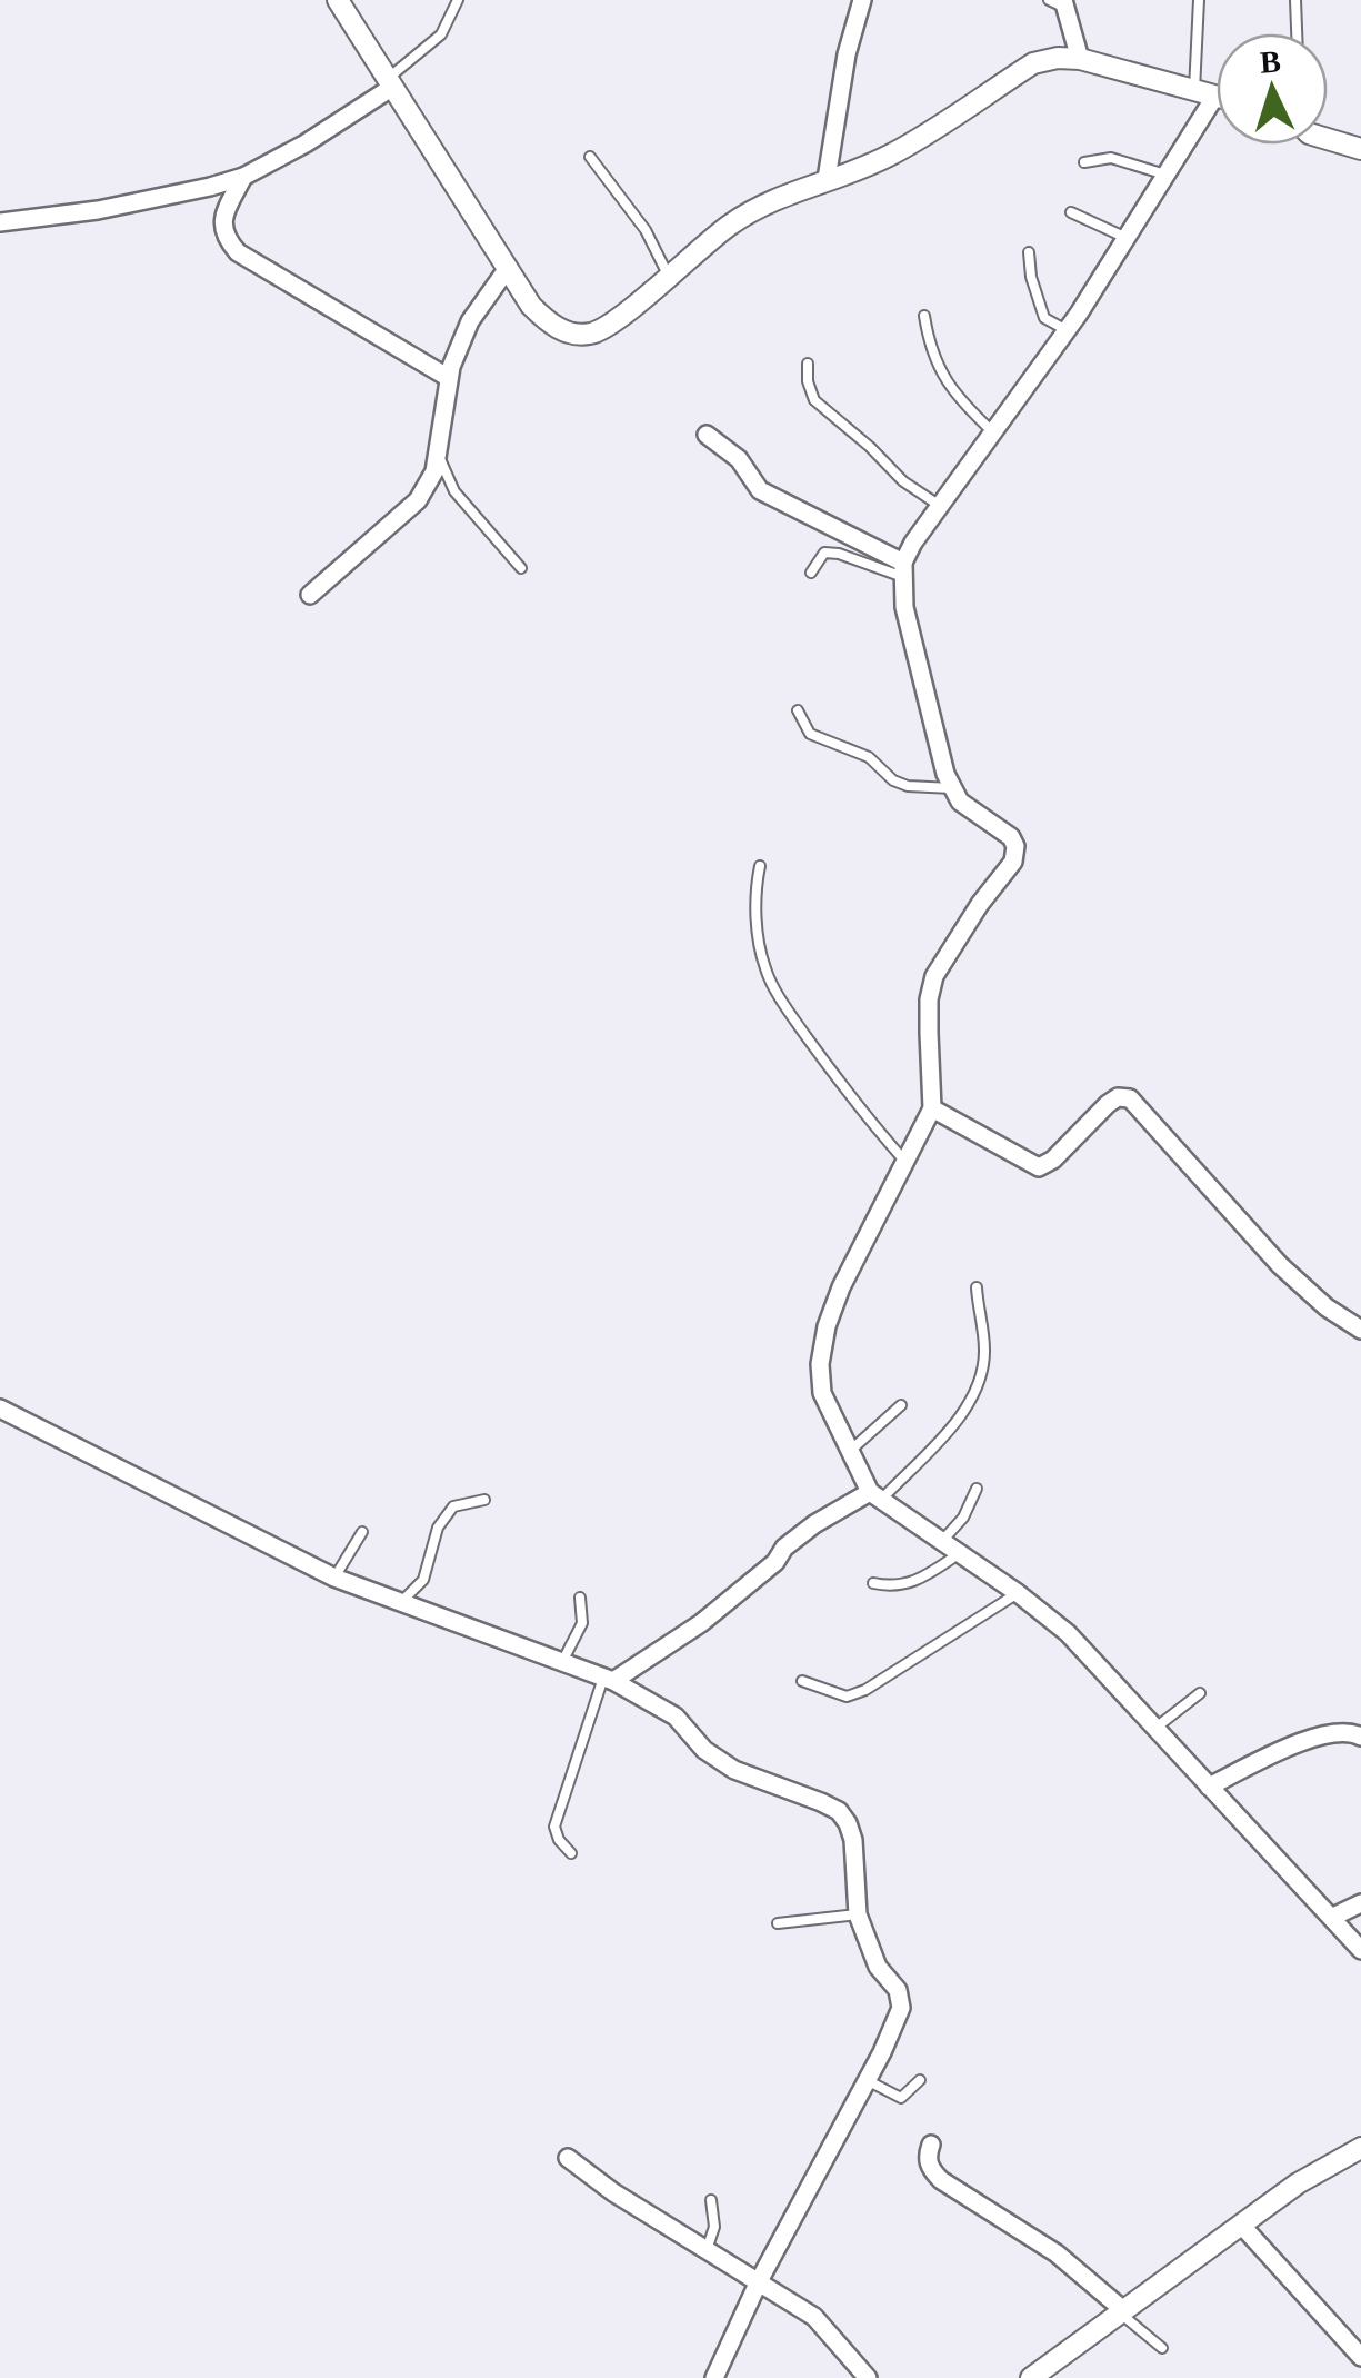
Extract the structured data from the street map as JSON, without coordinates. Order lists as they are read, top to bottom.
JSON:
{
  "north": "top"
}
